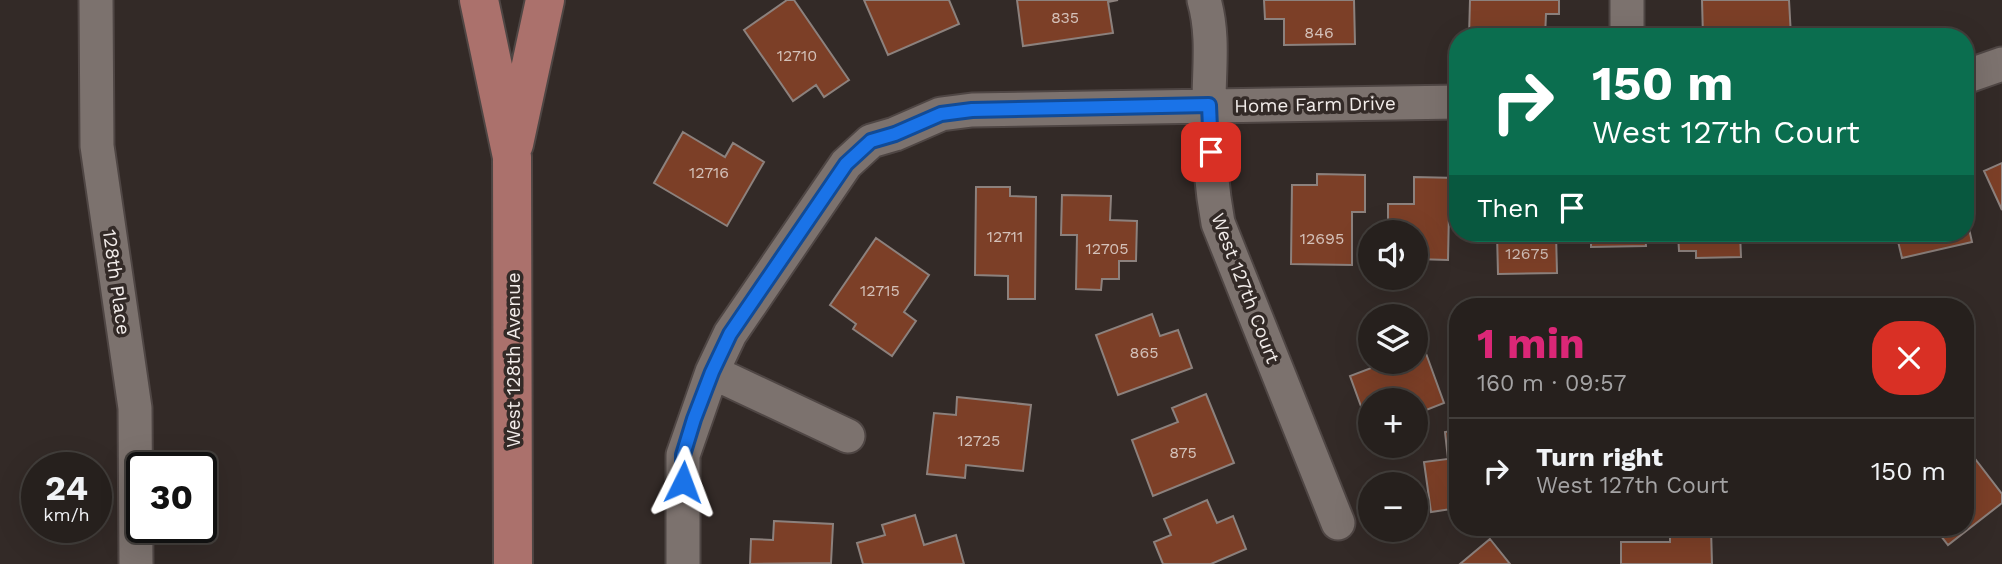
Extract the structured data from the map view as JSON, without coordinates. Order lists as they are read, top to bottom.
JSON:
{
  "streets": {
    "main road": ["West 128th Avenue"],
    "street": ["Home Farm Drive", "128th Place", "West 127th Court"]
  },
  "crossings": [
    ["Home Farm Drive", "West 127th Court"]
  ],
  "house_numbers": [
    "835",
    "846",
    "12710",
    "12716",
    "12711",
    "12695",
    "12705",
    "12675",
    "12715",
    "865",
    "12725",
    "875"
  ],
  "page": {
    "turn": ["150 m", "West 127th Court"],
    "then": "Then",
    "map_buttons": ["+", "−"],
    "heading": ["1 min", "160 m · 09:57"],
    "list": [
      {
        "name": "Turn right",
        "note": "West 127th Court",
        "value": "150 m"
      }
    ],
    "speed": "24 km/h",
    "limit": "30"
  }
}
